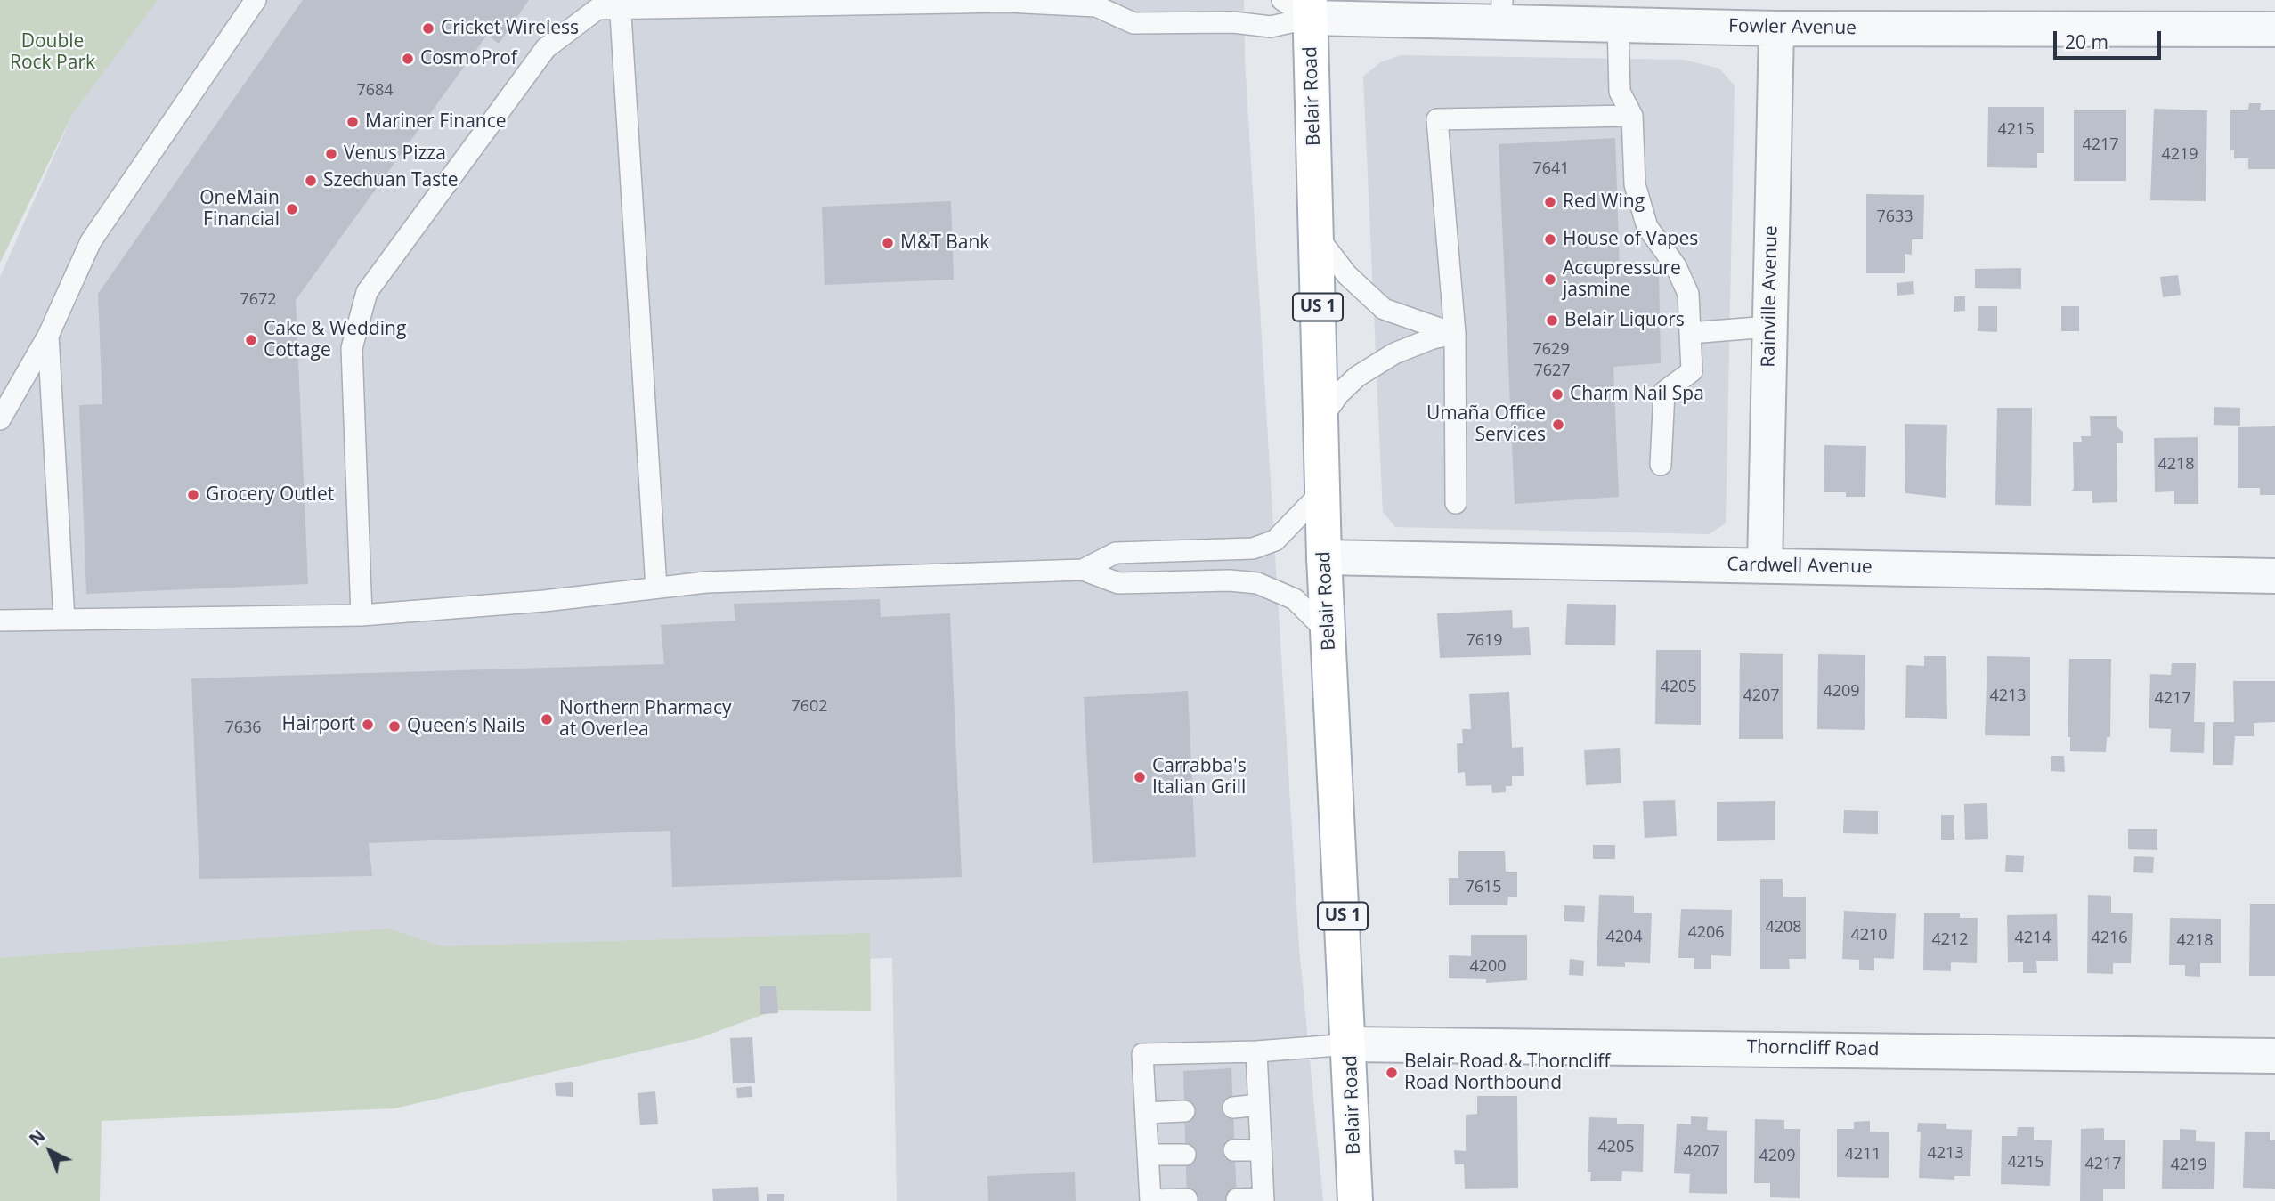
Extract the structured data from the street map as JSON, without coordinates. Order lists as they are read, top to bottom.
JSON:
{
  "streets": {
    "main road": ["Belair Road", "US 1"],
    "street": [
      "Fowler Avenue",
      "Rainville Avenue",
      "Cardwell Avenue",
      "Thorncliff Road"
    ]
  },
  "crossings": [
    ["Fowler Avenue", "Belair Road"],
    ["Fowler Avenue", "Rainville Avenue"],
    ["Belair Road", "Cardwell Avenue"],
    ["Belair Road", "Thorncliff Road"],
    ["Rainville Avenue", "Cardwell Avenue"]
  ],
  "parks": ["Double Rock Park"],
  "places": [
    "Cricket Wireless",
    "CosmoProf",
    "Mariner Finance",
    "Venus Pizza",
    "Szechuan Taste",
    "Red Wing",
    "OneMain Financial",
    "House of Vapes",
    "M&T Bank",
    "Accupressure jasmine",
    "Belair Liquors",
    "Cake & Wedding Cottage",
    "Charm Nail Spa",
    "Umaña Office Services",
    "Grocery Outlet",
    "Northern Pharmacy at Overlea",
    "Hairport",
    "Queen’s Nails",
    "Carrabba's Italian Grill",
    "Belair Road & Thorncliff Road Northbound"
  ],
  "house_numbers": [
    "7684",
    "4215",
    "4217",
    "4219",
    "7641",
    "7633",
    "7672",
    "7629",
    "7627",
    "4218",
    "7619",
    "4205",
    "4209",
    "4207",
    "4213",
    "4217",
    "7602",
    "7636",
    "7615",
    "4208",
    "4206",
    "4210",
    "4204",
    "4214",
    "4216",
    "4212",
    "4218",
    "4200",
    "4205",
    "4207",
    "4213",
    "4211",
    "4209",
    "4215",
    "4217",
    "4219"
  ],
  "scale_bar": "20 m",
  "north": "top left"
}
